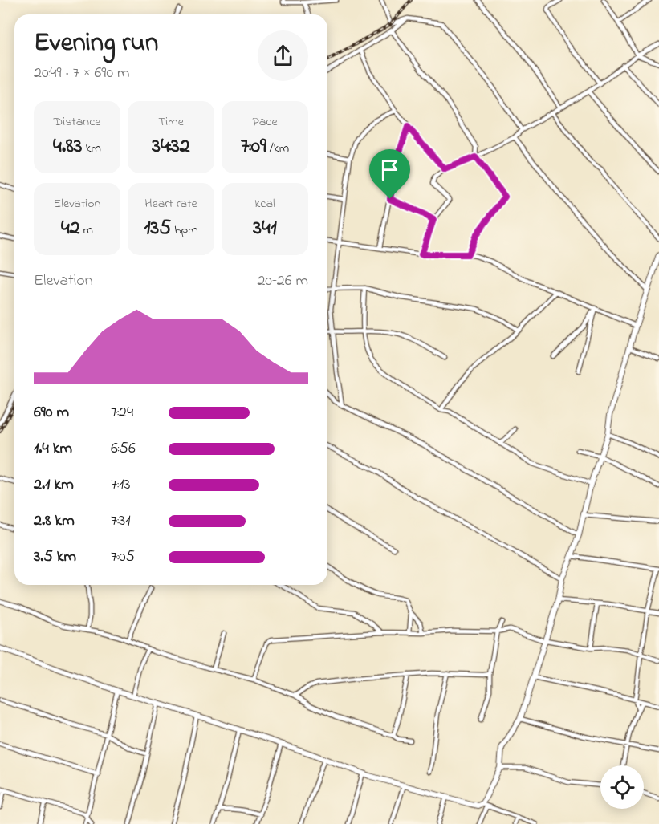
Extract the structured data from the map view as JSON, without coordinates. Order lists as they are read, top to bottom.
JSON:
{
  "page": {
    "heading": ["Evening run", "20:49 · 7 × 690 m"],
    "stats": [
      ["Distance", "4.83 km"],
      ["Time", "34:32"],
      ["Pace", "7:09 /km"],
      ["Elevation", "42 m"],
      ["Heart rate", "135 bpm"],
      ["kcal", "341"]
    ],
    "chart": ["Elevation", "20–26 m"],
    "list": [
      {
        "name": "690 m",
        "note": "7:24"
      },
      {
        "name": "1.4 km",
        "note": "6:56"
      },
      {
        "name": "2.1 km",
        "note": "7:13"
      },
      {
        "name": "2.8 km",
        "note": "7:31"
      },
      {
        "name": "3.5 km",
        "note": "7:05"
      }
    ]
  }
}
